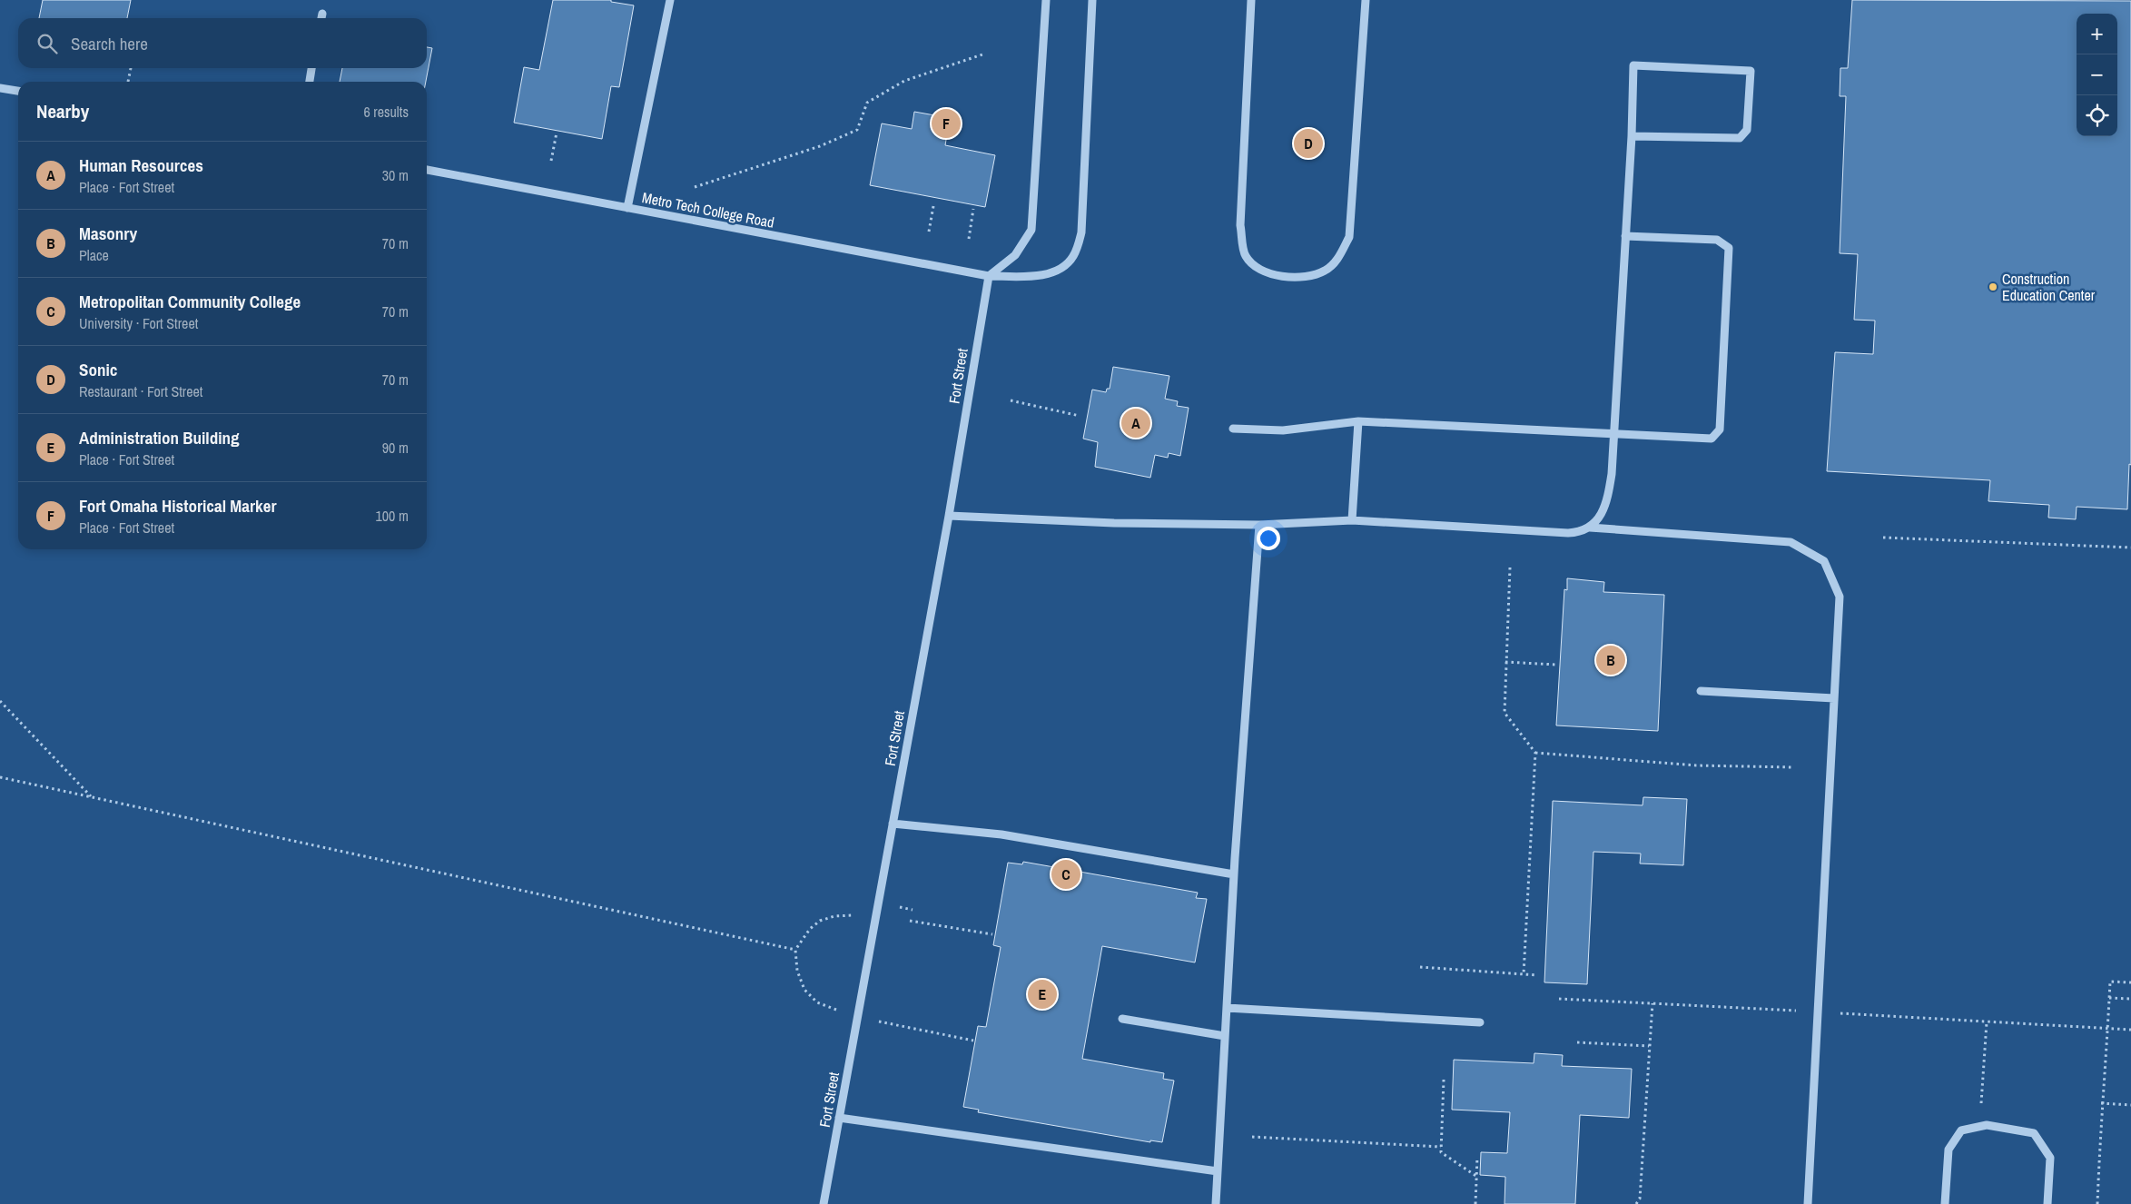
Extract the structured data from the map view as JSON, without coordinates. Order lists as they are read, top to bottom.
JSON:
{
  "streets": {
    "street": ["Metro Tech College Road", "Fort Street"]
  },
  "crossings": [
    ["Metro Tech College Road", "Fort Street"]
  ],
  "places": ["Construction Education Center"],
  "page": {
    "map_buttons": ["+", "−"],
    "search": "Search here",
    "heading": ["Nearby", "6 results"],
    "pins": [
      "F",
      "D",
      "A",
      "B",
      "C",
      "E"
    ],
    "list": [
      {
        "mark": "A",
        "name": "Human Resources",
        "note": "Place · Fort Street",
        "value": "30 m"
      },
      {
        "mark": "B",
        "name": "Masonry",
        "note": "Place",
        "value": "70 m"
      },
      {
        "mark": "C",
        "name": "Metropolitan Community College",
        "note": "University · Fort Street",
        "value": "70 m"
      },
      {
        "mark": "D",
        "name": "Sonic",
        "note": "Restaurant · Fort Street",
        "value": "70 m"
      },
      {
        "mark": "E",
        "name": "Administration Building",
        "note": "Place · Fort Street",
        "value": "90 m"
      },
      {
        "mark": "F",
        "name": "Fort Omaha Historical Marker",
        "note": "Place · Fort Street",
        "value": "100 m"
      }
    ]
  }
}
